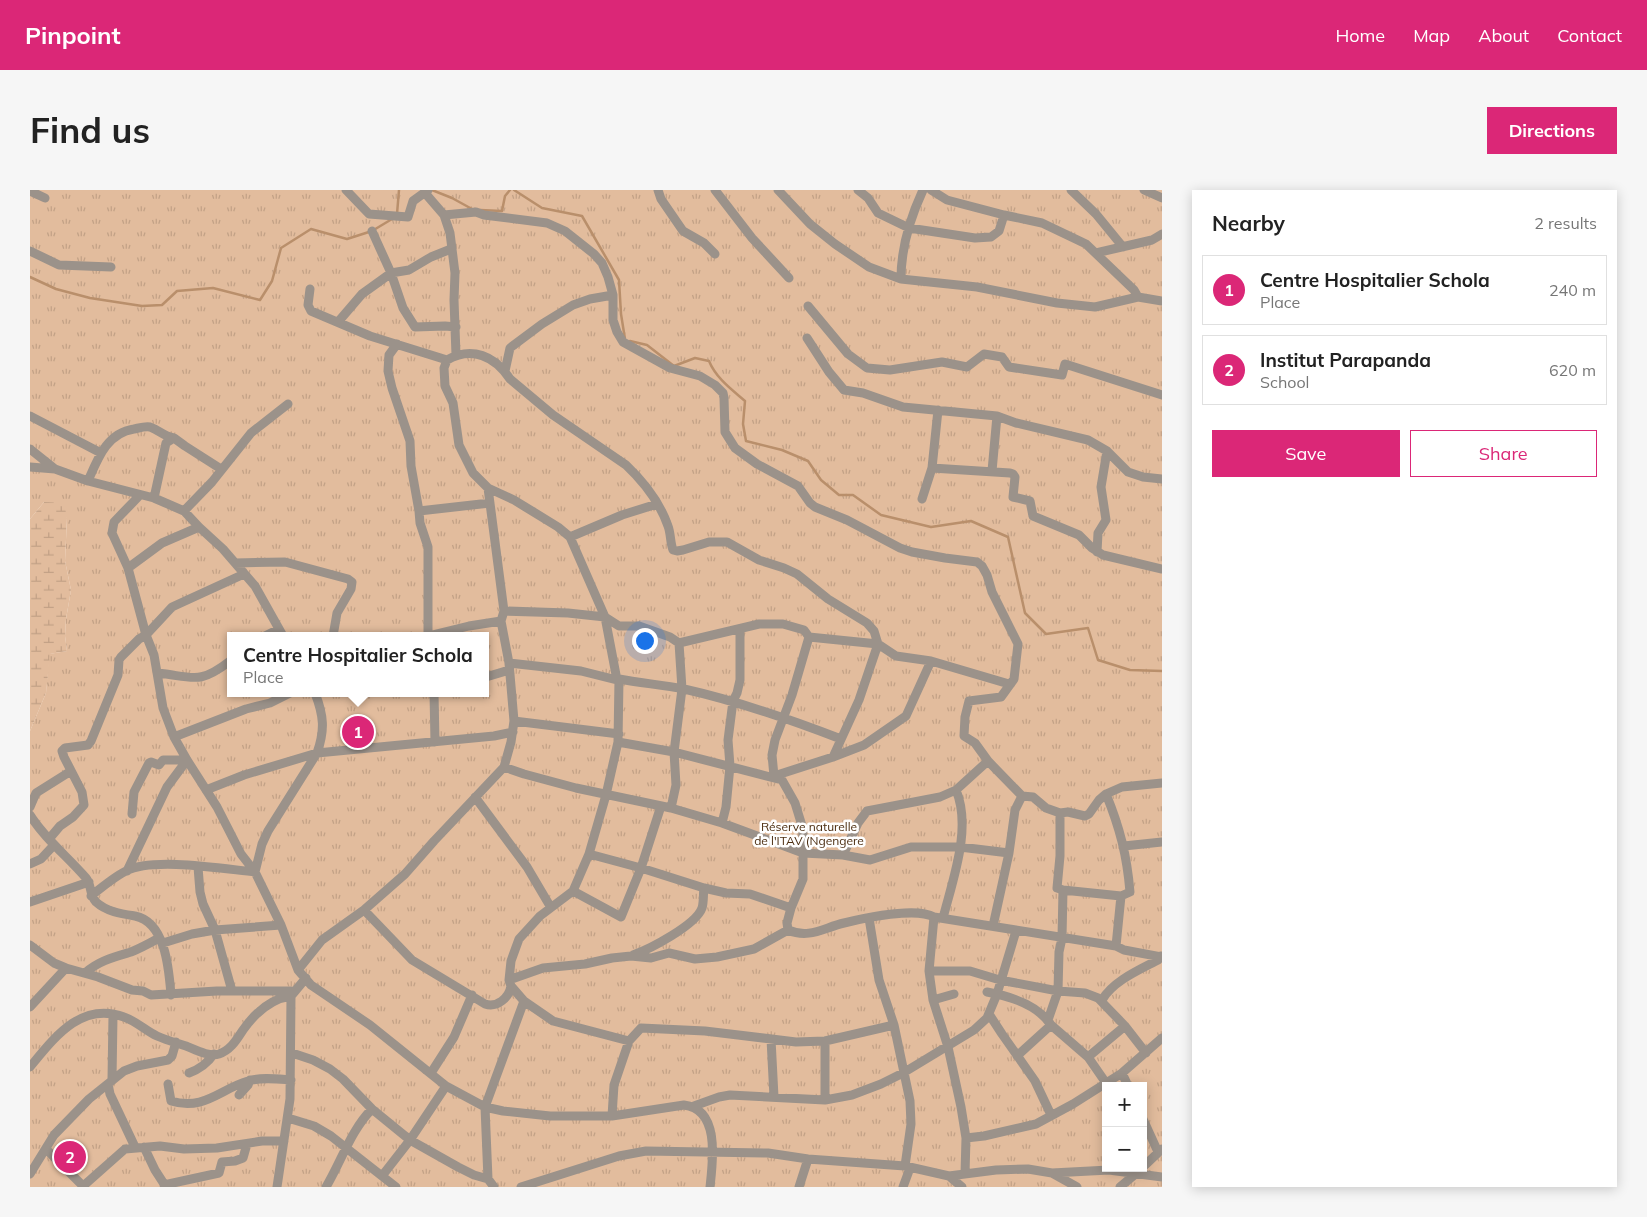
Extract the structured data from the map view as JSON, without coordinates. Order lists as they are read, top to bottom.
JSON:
{
  "parks": ["Réserve naturelle de l'ITAV (Ngengere"],
  "page": {
    "header": "Pinpoint",
    "nav": [
      "Home",
      "Map",
      "About",
      "Contact"
    ],
    "buttons": [
      "Directions",
      ["Save", "Share"]
    ],
    "title": "Find us",
    "heading": ["Nearby", "2 results"],
    "list": [
      {
        "mark": "1",
        "name": "Centre Hospitalier Schola",
        "note": "Place",
        "value": "240 m"
      },
      {
        "mark": "2",
        "name": "Institut Parapanda",
        "note": "School",
        "value": "620 m"
      }
    ],
    "popup": ["Centre Hospitalier Schola", "Place"],
    "pins": ["1", "2"],
    "map_buttons": ["+", "−"]
  }
}
